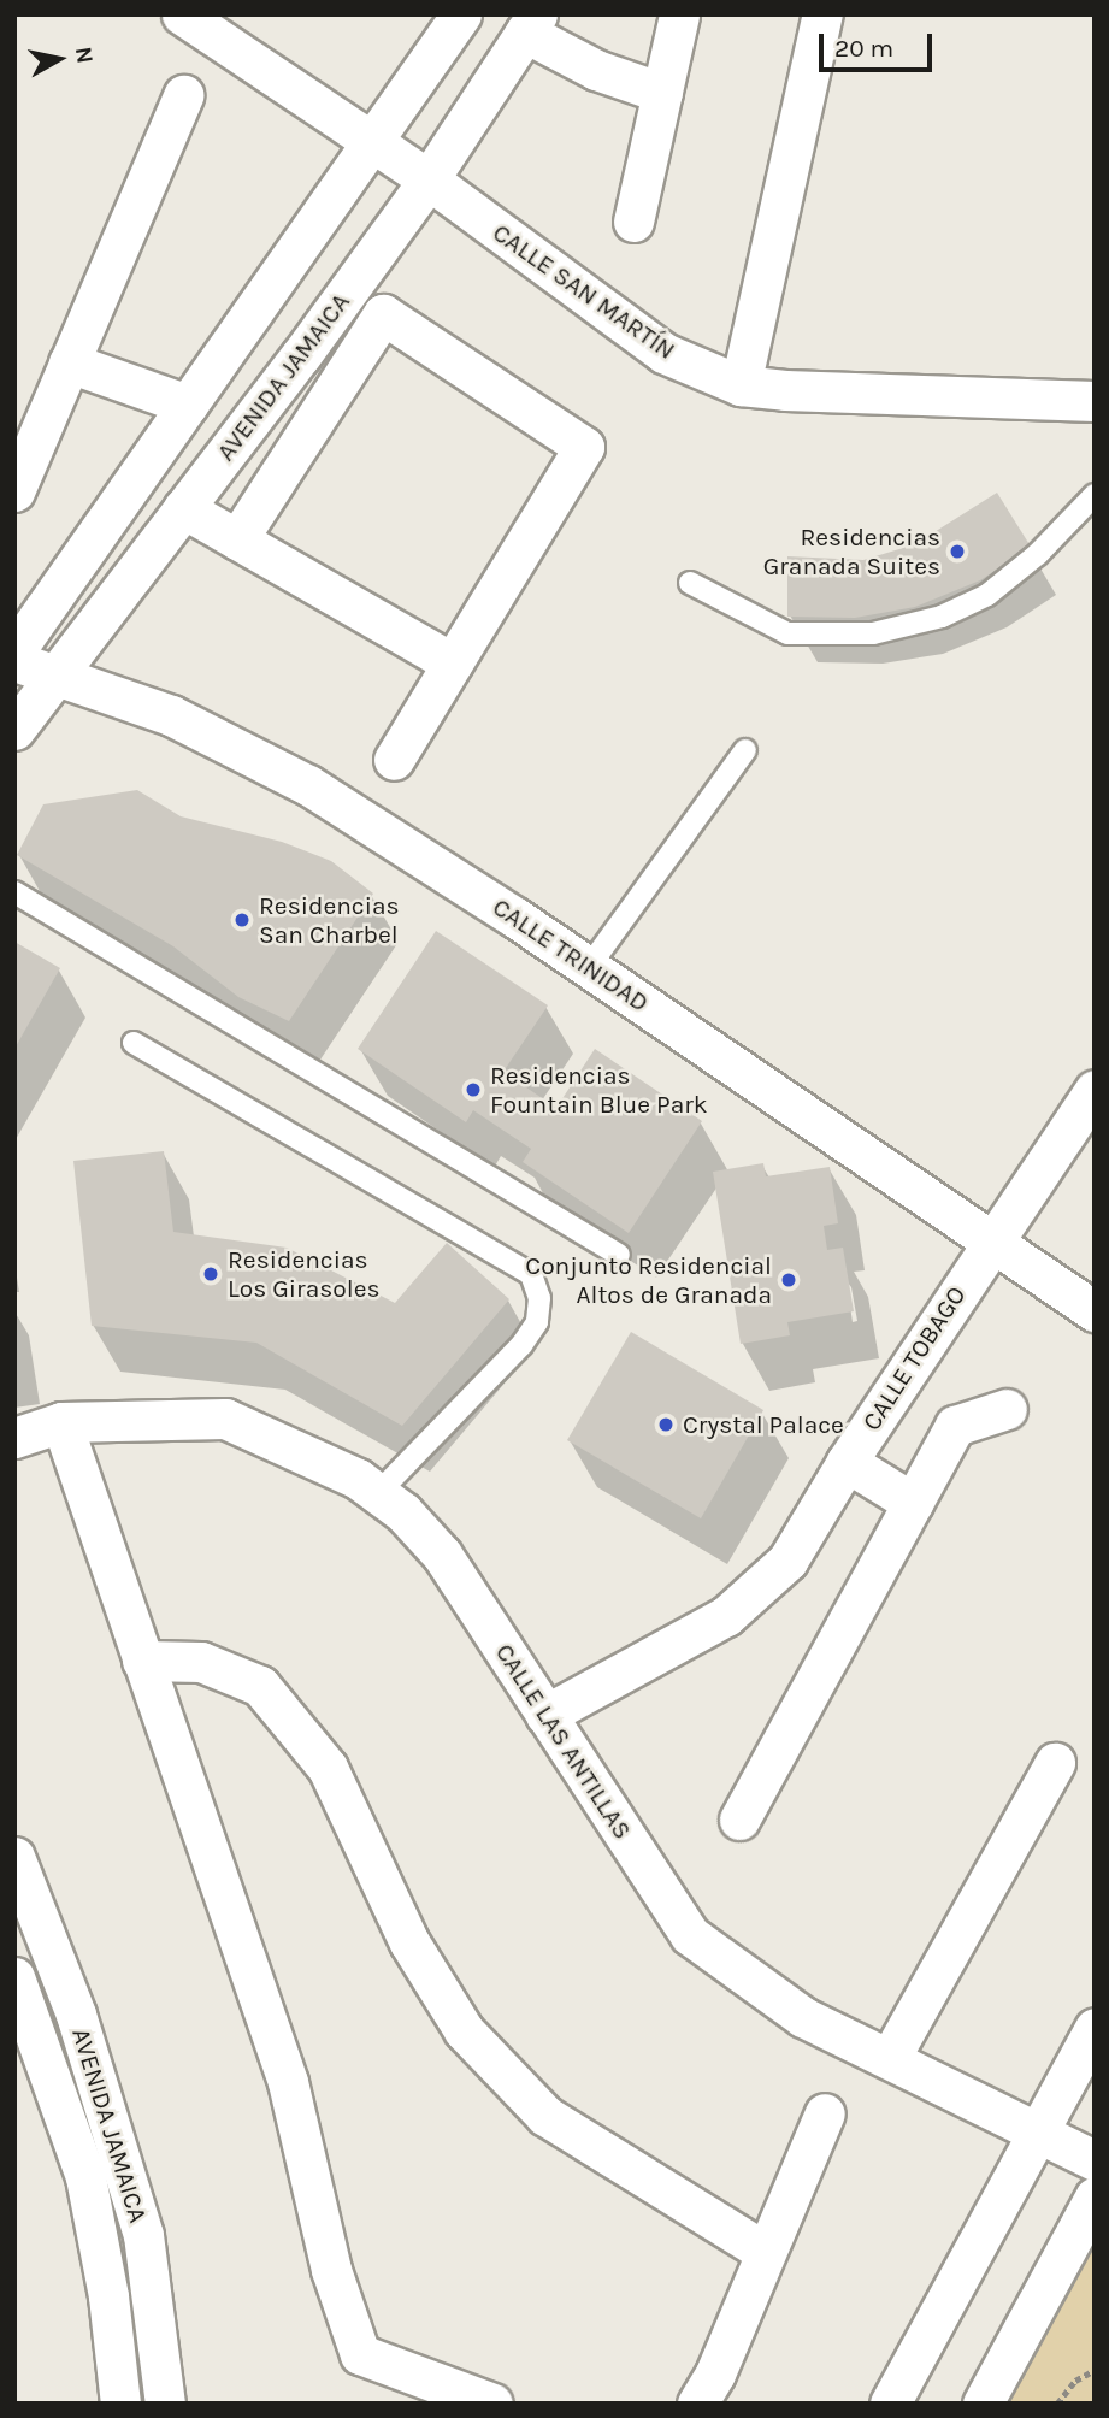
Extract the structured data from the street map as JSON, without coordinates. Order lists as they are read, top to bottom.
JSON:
{
  "streets": {
    "street": [
      "CALLE SAN MARTÍN",
      "AVENIDA JAMAICA",
      "CALLE TRINIDAD",
      "CALLE TOBAGO",
      "CALLE LAS ANTILLAS"
    ]
  },
  "crossings": [
    ["CALLE SAN MARTÍN", "AVENIDA JAMAICA"],
    ["AVENIDA JAMAICA", "CALLE TRINIDAD"],
    ["CALLE TRINIDAD", "CALLE TOBAGO"],
    ["CALLE TOBAGO", "CALLE LAS ANTILLAS"]
  ],
  "places": [
    "Residencias Granada Suites",
    "Residencias San Charbel",
    "Residencias Fountain Blue Park",
    "Residencias Los Girasoles",
    "Conjunto Residencial Altos de Granada",
    "Crystal Palace"
  ],
  "scale_bar": "20 m",
  "north": "right"
}
